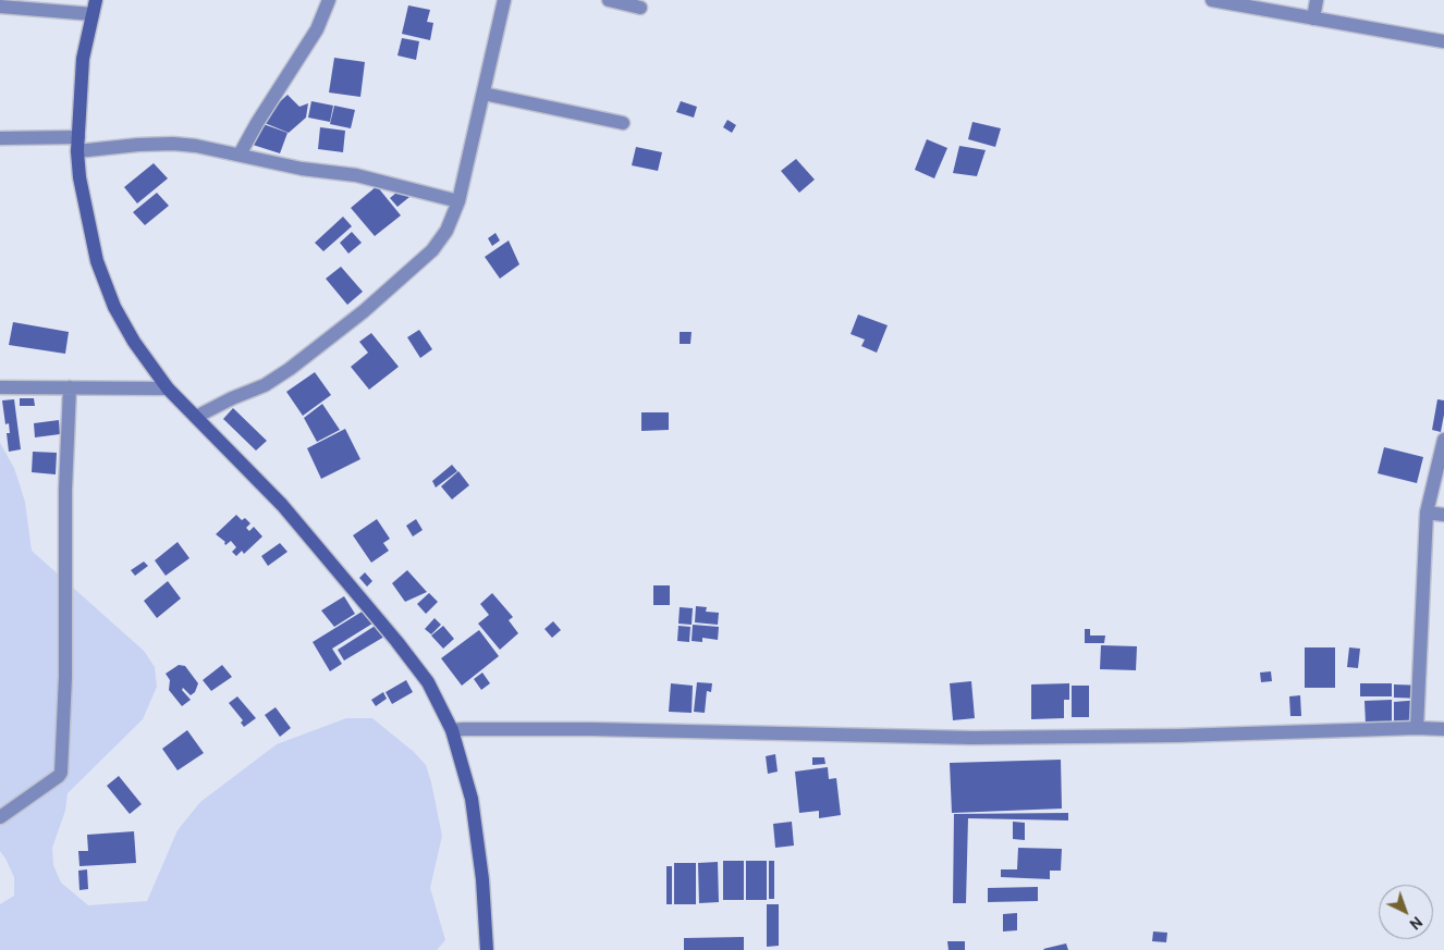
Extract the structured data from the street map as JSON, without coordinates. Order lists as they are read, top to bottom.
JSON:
{
  "north": "bottom right"
}
